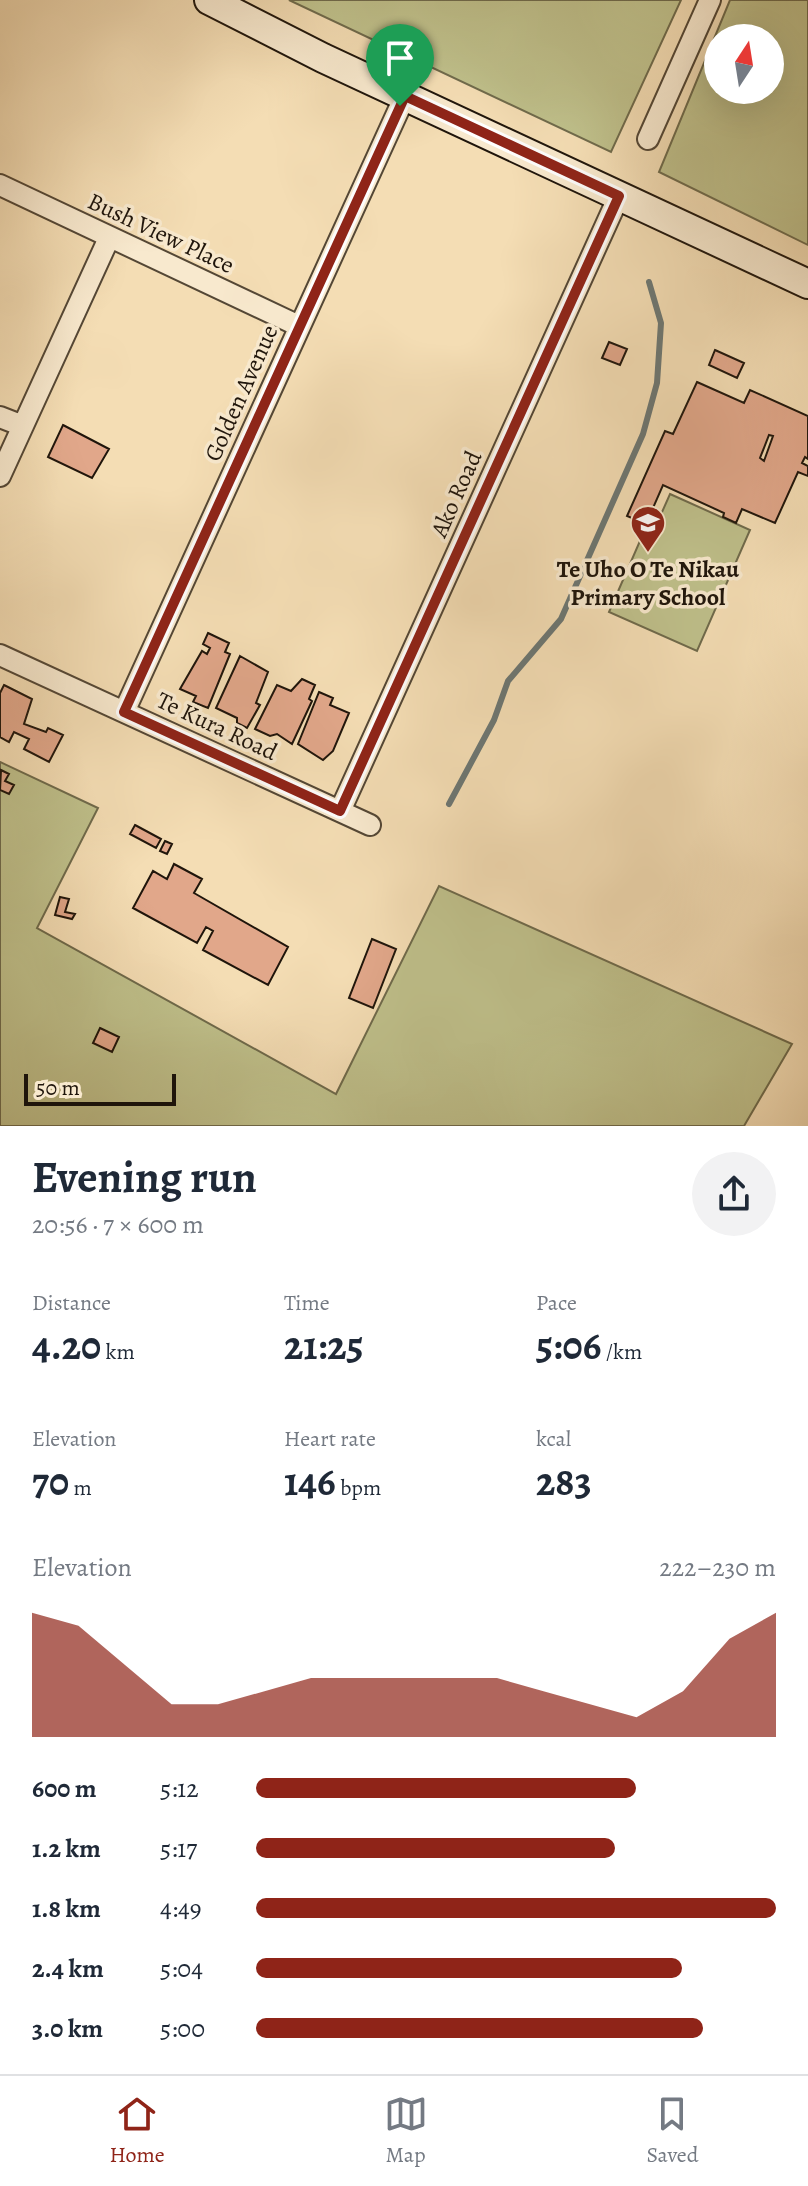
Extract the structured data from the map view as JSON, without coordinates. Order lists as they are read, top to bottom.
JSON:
{
  "streets": {
    "street": [
      "Bush View Place",
      "Golden Avenue",
      "Ako Road",
      "Te Kura Road"
    ]
  },
  "crossings": [
    ["Bush View Place", "Golden Avenue"],
    ["Golden Avenue", "Te Kura Road"],
    ["Ako Road", "Te Kura Road"]
  ],
  "places": {
    "school or university": ["Te Uho O Te Nikau Primary School"]
  },
  "scale_bar": "50 m",
  "north": "top",
  "page": {
    "scale": "50 m",
    "heading": ["Evening run", "20:56 · 7 × 600 m"],
    "stats": [
      ["Distance", "4.20 km"],
      ["Time", "21:25"],
      ["Pace", "5:06 /km"],
      ["Elevation", "70 m"],
      ["Heart rate", "146 bpm"],
      ["kcal", "283"]
    ],
    "chart": ["Elevation", "222–230 m"],
    "list": [
      {
        "name": "600 m",
        "note": "5:12"
      },
      {
        "name": "1.2 km",
        "note": "5:17"
      },
      {
        "name": "1.8 km",
        "note": "4:49"
      },
      {
        "name": "2.4 km",
        "note": "5:04"
      },
      {
        "name": "3.0 km",
        "note": "5:00"
      }
    ],
    "tabs": ["Home", "Map", "Saved"]
  }
}
